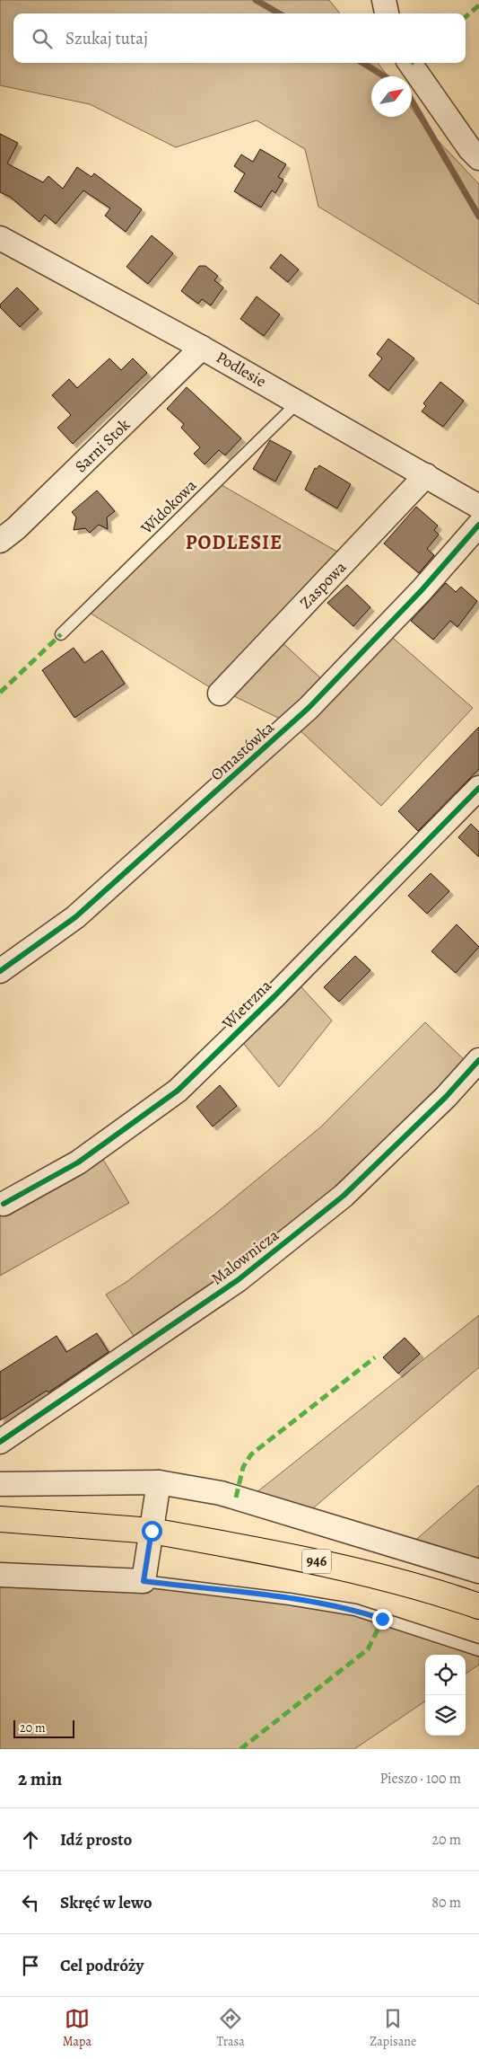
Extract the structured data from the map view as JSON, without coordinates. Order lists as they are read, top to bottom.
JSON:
{
  "streets": {
    "main road": ["946"],
    "street": [
      "Podlesie",
      "Sarni Stok",
      "Zaspowa",
      "Omastówka",
      "Wietrzna",
      "Malownicza"
    ],
    "lane": ["Widokowa"]
  },
  "crossings": [
    ["Podlesie", "Sarni Stok"],
    ["Podlesie", "Widokowa"],
    ["Podlesie", "Zaspowa"]
  ],
  "districts": ["PODLESIE"],
  "scale_bar": "20 m",
  "north": "top right",
  "page": {
    "search": "Szukaj tutaj",
    "scale": "20 m",
    "heading": ["2 min", "Pieszo · 100 m"],
    "list": [
      ["Idź prosto", "20 m"],
      ["Skręć w lewo", "80 m"],
      "Cel podróży"
    ],
    "nav": ["Mapa", "Trasa", "Zapisane"]
  }
}
